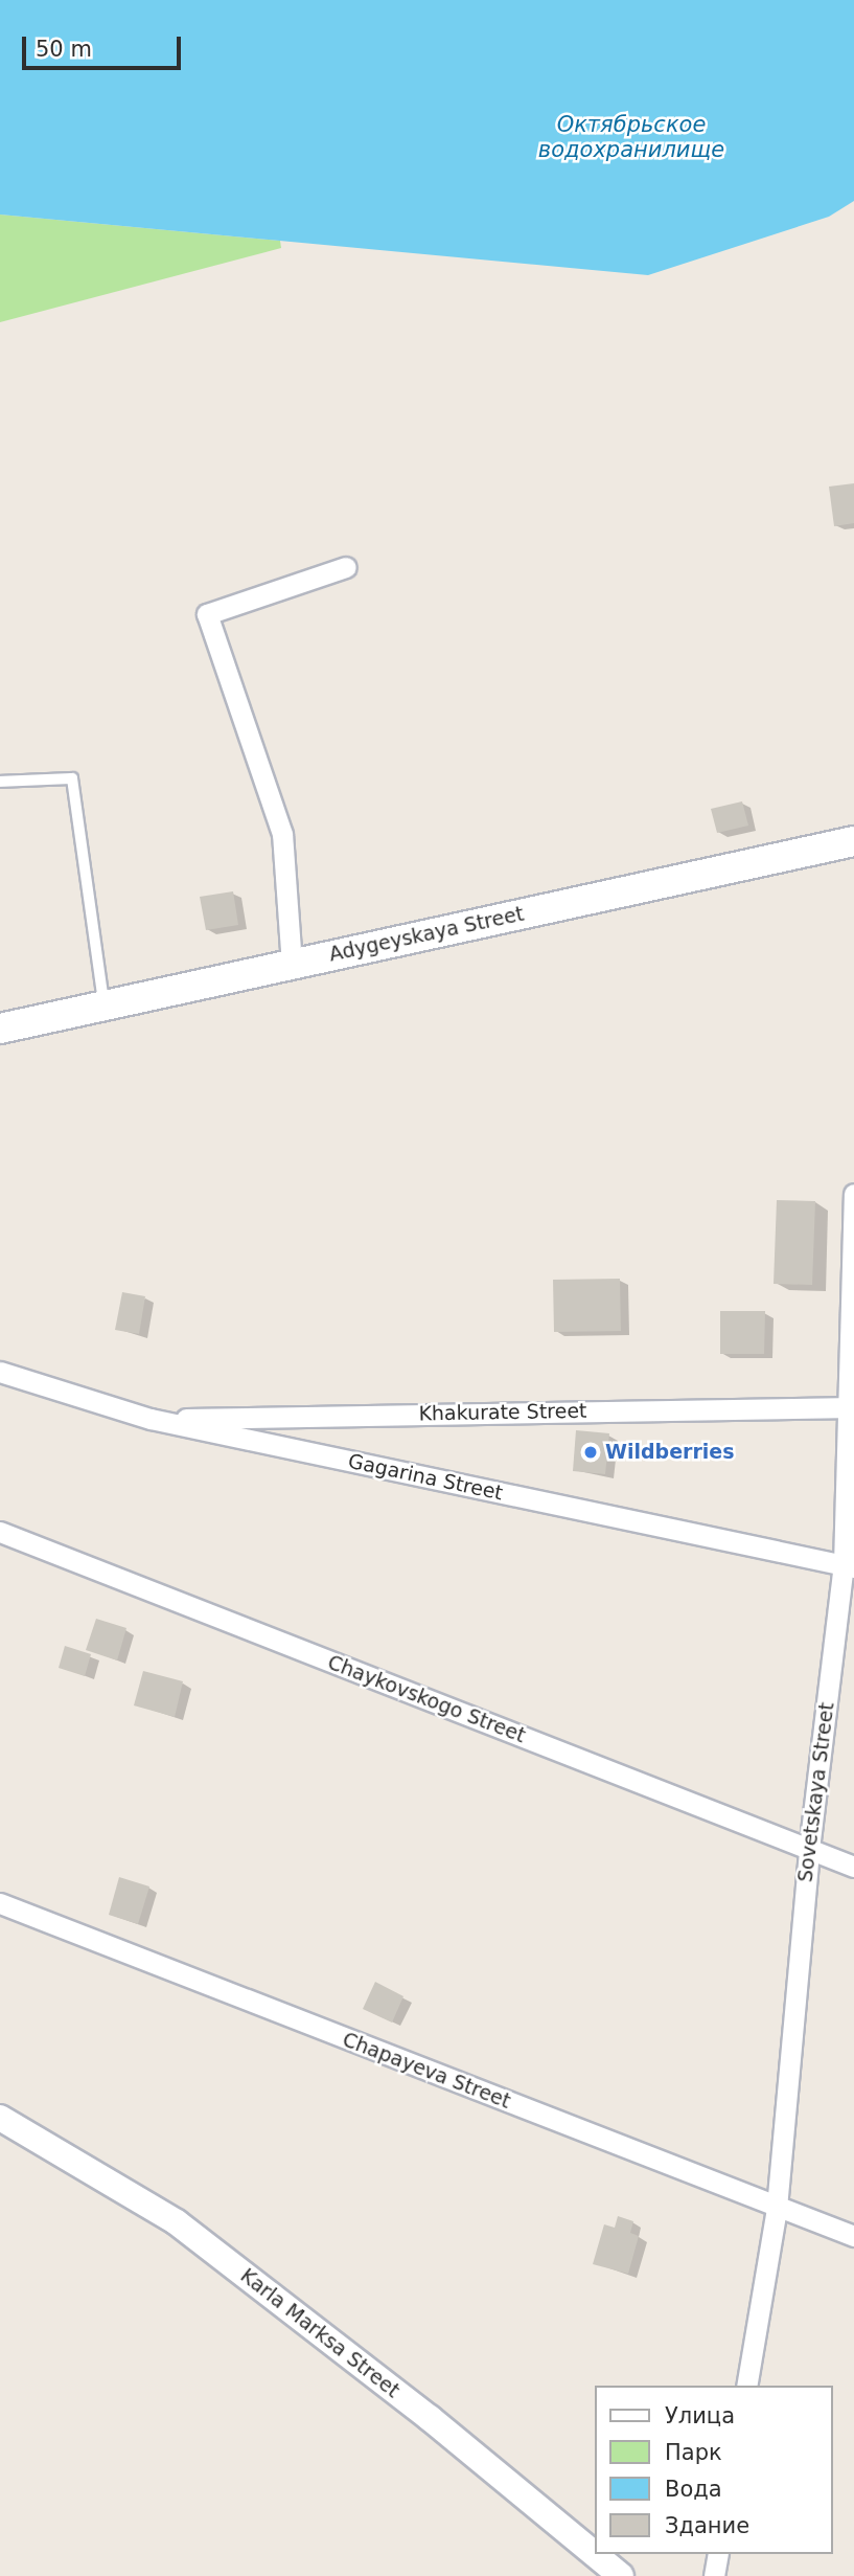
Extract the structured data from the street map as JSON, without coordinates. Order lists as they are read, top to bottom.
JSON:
{
  "streets": {
    "main road": ["Adygeyskaya Street"],
    "street": [
      "Khakurate Street",
      "Gagarina Street",
      "Chaykovskogo Street",
      "Sovetskaya Street",
      "Chapayeva Street",
      "Karla Marksa Street"
    ]
  },
  "crossings": [
    ["Khakurate Street", "Gagarina Street"],
    ["Khakurate Street", "Sovetskaya Street"],
    ["Gagarina Street", "Sovetskaya Street"],
    ["Chaykovskogo Street", "Sovetskaya Street"],
    ["Sovetskaya Street", "Chapayeva Street"]
  ],
  "water": ["Октябрьское водохранилище"],
  "places": ["Wildberries"],
  "legend": [
    "Улица",
    "Парк",
    "Вода",
    "Здание"
  ],
  "scale_bar": "50 m"
}
